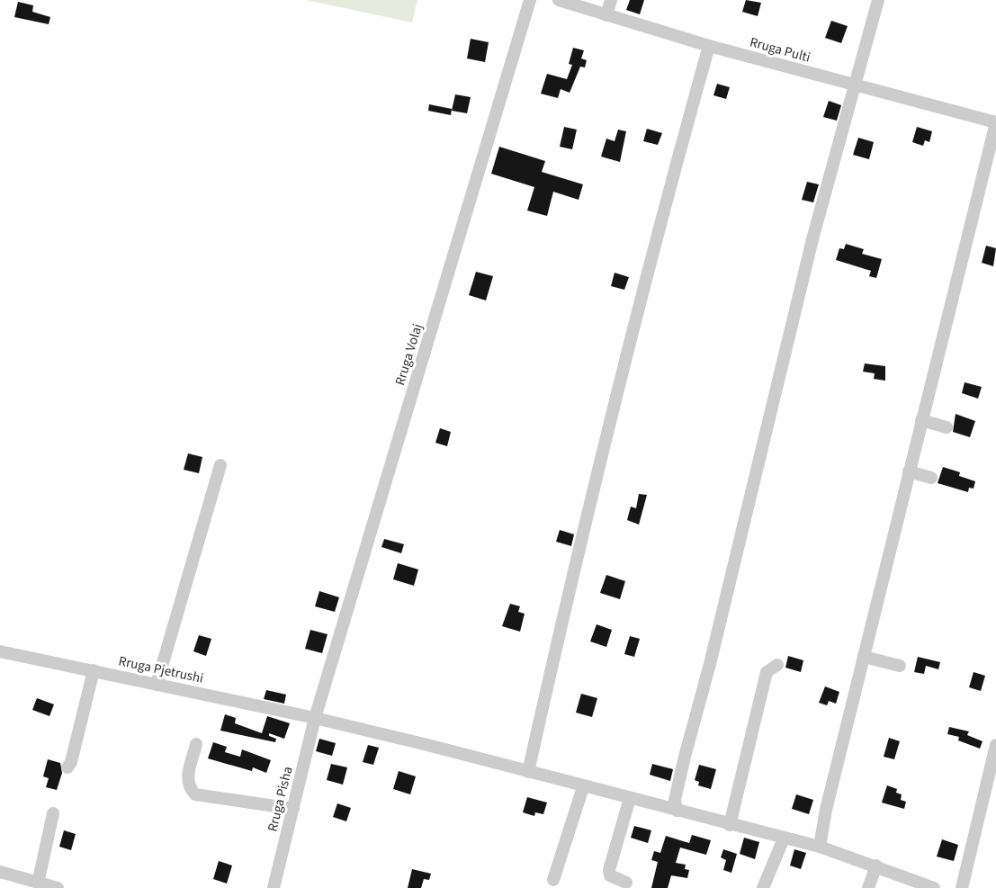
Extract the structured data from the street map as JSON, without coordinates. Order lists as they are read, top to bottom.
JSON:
{
  "streets": {
    "street": [
      "Rruga Pulti",
      "Rruga Volaj",
      "Rruga Pjetrushi",
      "Rruga Pisha"
    ]
  },
  "crossings": [
    ["Rruga Volaj", "Rruga Pjetrushi"],
    ["Rruga Volaj", "Rruga Pisha"],
    ["Rruga Pjetrushi", "Rruga Pisha"]
  ]
}
